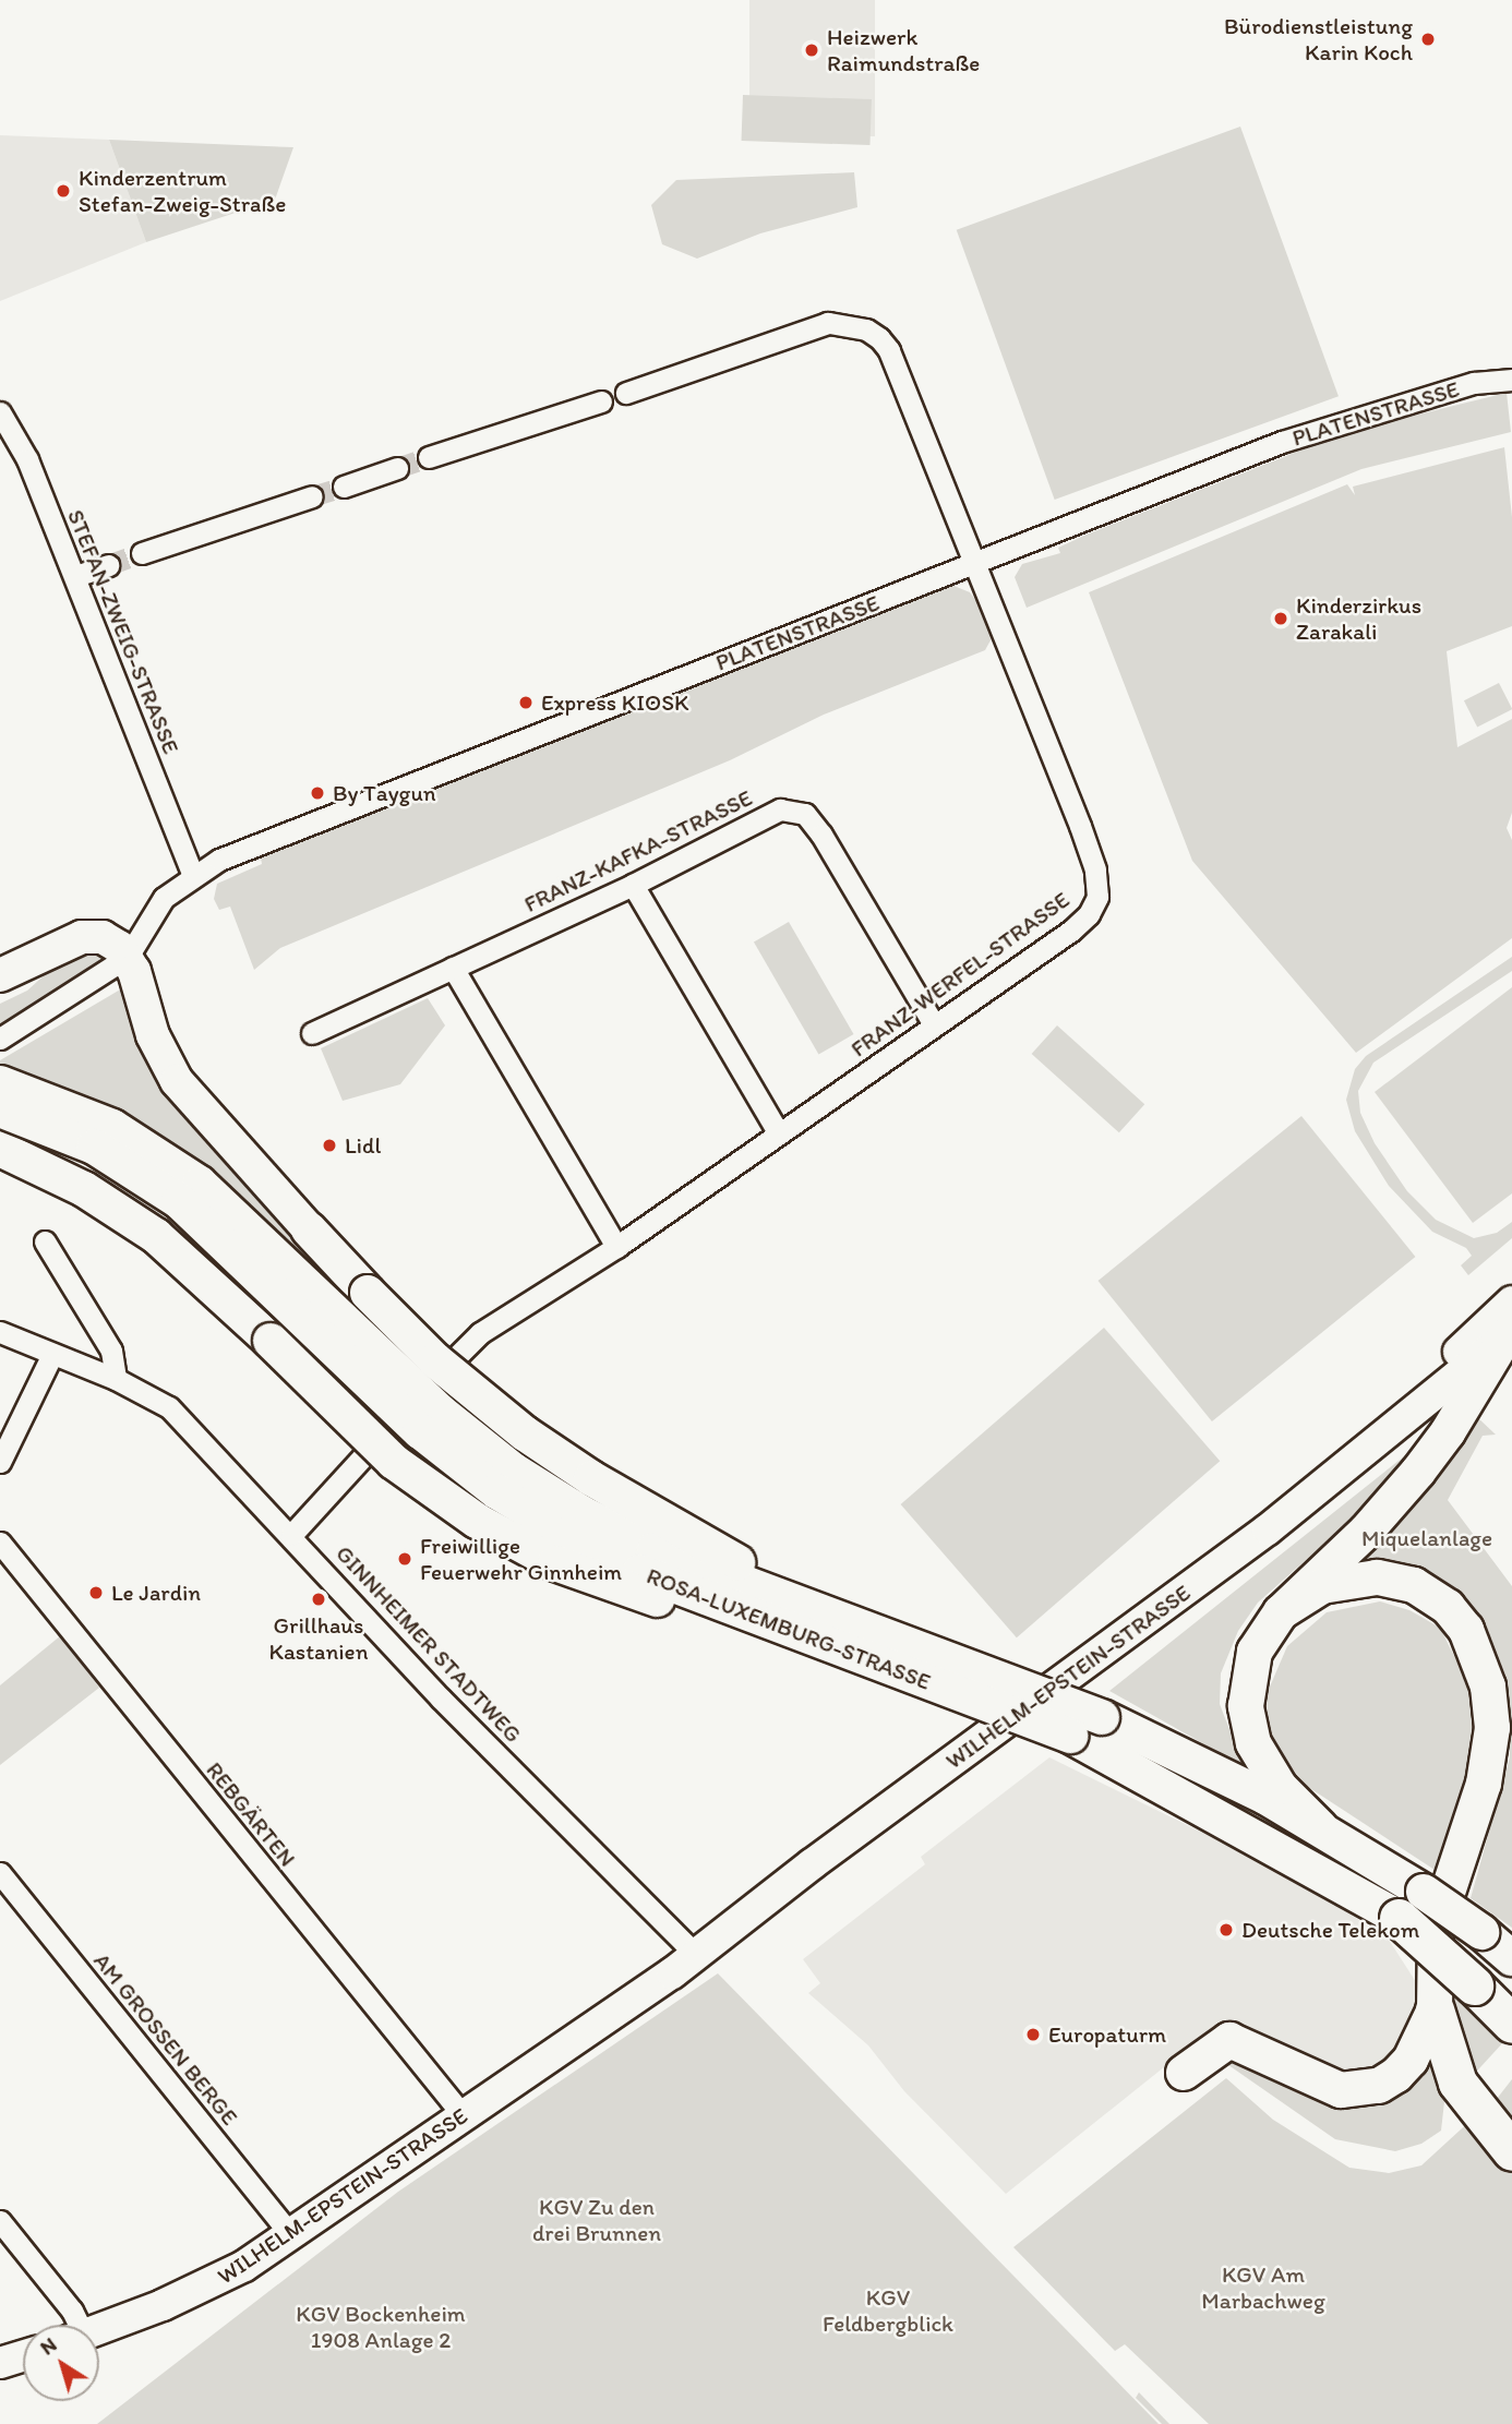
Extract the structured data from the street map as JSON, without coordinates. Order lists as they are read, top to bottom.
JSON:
{
  "streets": {
    "highway": ["ROSA-LUXEMBURG-STRASSE"],
    "main road": ["WILHELM-EPSTEIN-STRASSE"],
    "street": [
      "PLATENSTRASSE",
      "STEFAN-ZWEIG-STRASSE",
      "FRANZ-KAFKA-STRASSE",
      "FRANZ-WERFEL-STRASSE",
      "GINNHEIMER STADTWEG",
      "REBGÄRTEN",
      "AM GROSSEN BERGE"
    ]
  },
  "crossings": [
    ["PLATENSTRASSE", "STEFAN-ZWEIG-STRASSE"],
    ["PLATENSTRASSE", "FRANZ-WERFEL-STRASSE"],
    ["FRANZ-KAFKA-STRASSE", "FRANZ-WERFEL-STRASSE"],
    ["FRANZ-WERFEL-STRASSE", "GINNHEIMER STADTWEG"],
    ["GINNHEIMER STADTWEG", "WILHELM-EPSTEIN-STRASSE"],
    ["WILHELM-EPSTEIN-STRASSE", "REBGÄRTEN"],
    ["WILHELM-EPSTEIN-STRASSE", "AM GROSSEN BERGE"]
  ],
  "parks": [
    "Miquelanlage",
    "KGV Zu den drei Brunnen",
    "KGV Am Marbachweg",
    "KGV Feldbergblick",
    "KGV Bockenheim 1908 Anlage 2"
  ],
  "places": [
    "Bürodienstleistung Karin Koch",
    "Heizwerk Raimundstraße",
    "Kinderzentrum Stefan-Zweig-Straße",
    "Kinderzirkus Zarakali",
    "Express KIOSK",
    "By Taygun",
    "Lidl",
    "Freiwillige Feuerwehr Ginnheim",
    "Le Jardin",
    "Grillhaus Kastanien",
    "Deutsche Telekom",
    "Europaturm"
  ],
  "north": "top left"
}
